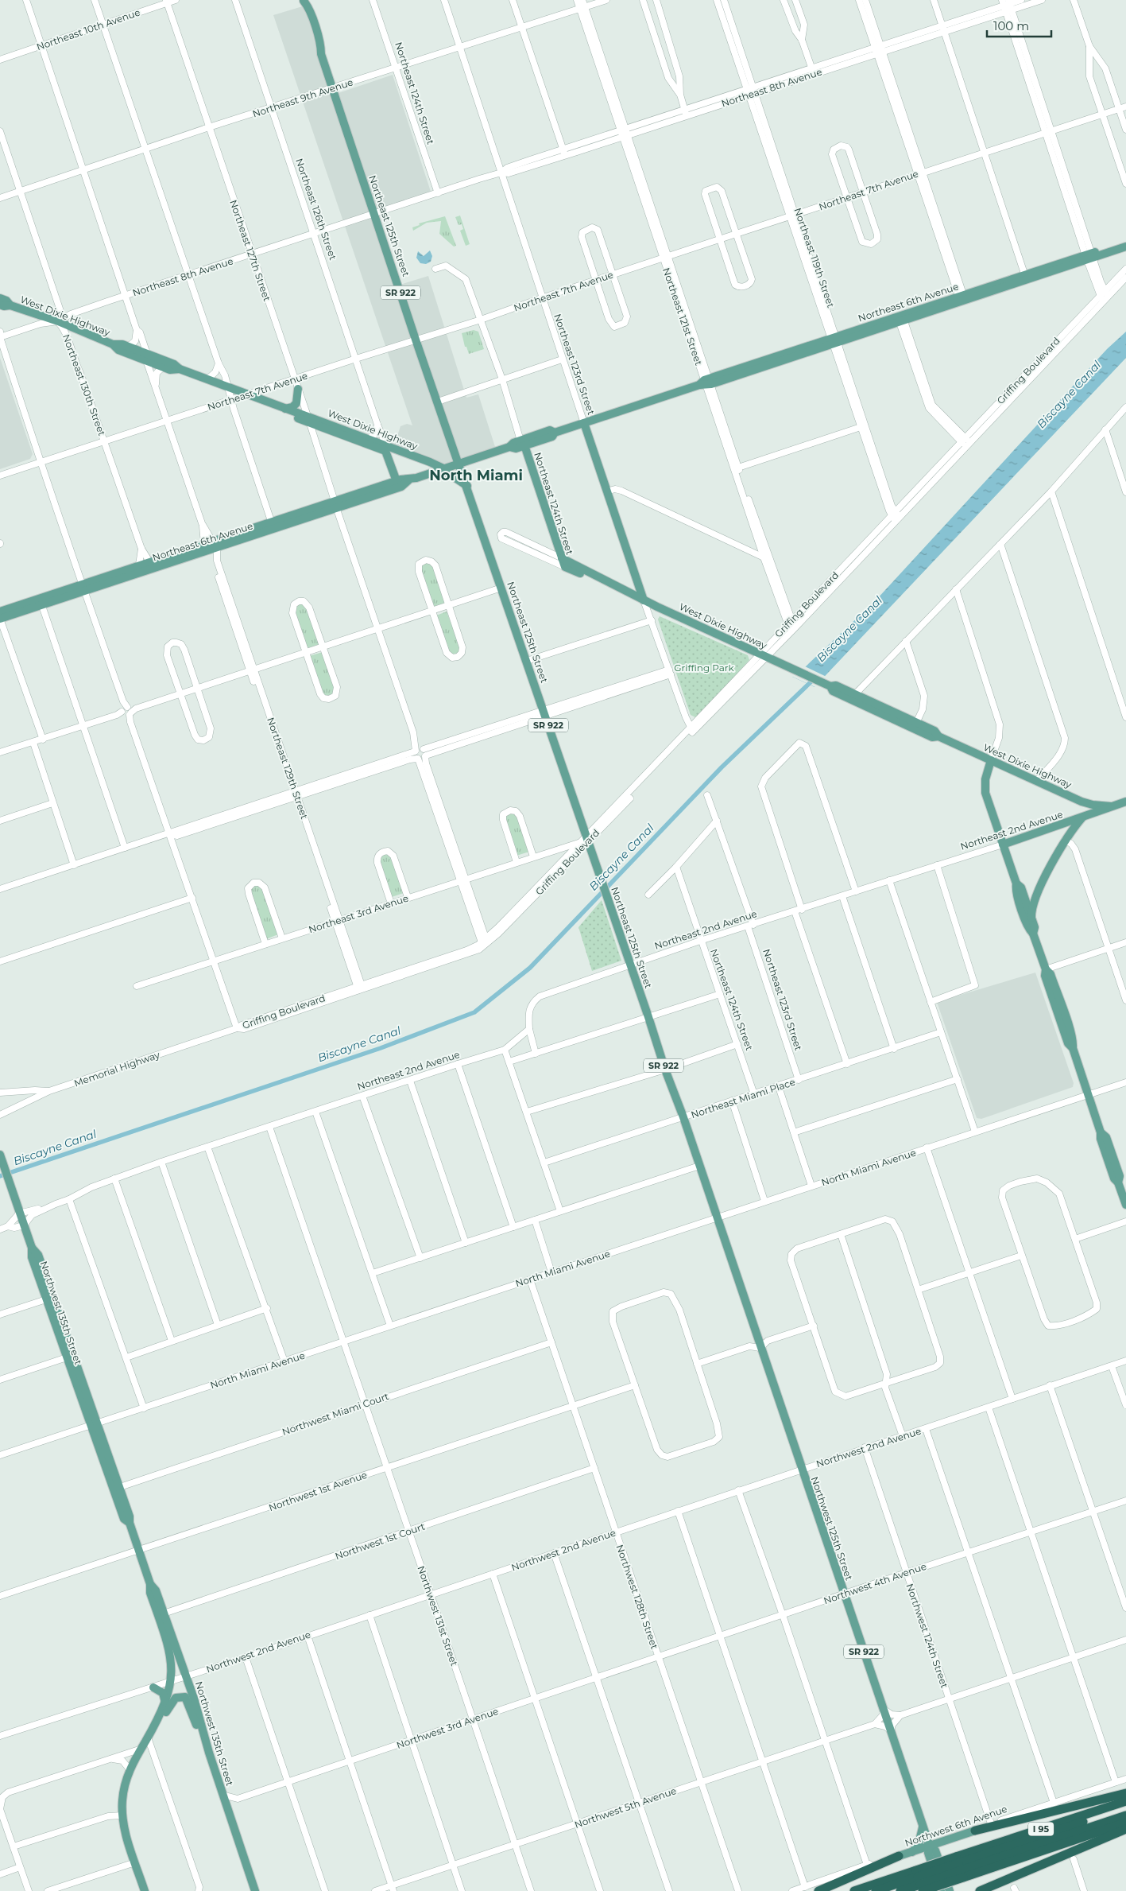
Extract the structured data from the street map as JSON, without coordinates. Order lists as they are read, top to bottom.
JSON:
{
  "streets": {
    "highway": ["I 95"],
    "main road": [
      "Northeast 124th Street",
      "Northeast 126th Street",
      "Northeast 125th Street",
      "SR 922",
      "Northeast 6th Avenue",
      "West Dixie Highway",
      "Northeast 123rd Street",
      "Northeast 2nd Avenue",
      "Northwest 135th Street",
      "Northwest 125th Street",
      "Northwest 6th Avenue"
    ],
    "street": [
      "Northeast 10th Avenue",
      "Northeast 8th Avenue",
      "Northeast 9th Avenue",
      "Northeast 7th Avenue",
      "Northeast 127th Street",
      "Northeast 119th Street",
      "Northeast 121st Street",
      "Griffing Boulevard",
      "Northeast 130th Street",
      "Northeast 129th Street",
      "Northeast 3rd Avenue",
      "Memorial Highway",
      "Northeast Miami Place",
      "North Miami Avenue",
      "Northwest Miami Court",
      "Northwest 2nd Avenue",
      "Northwest 1st Avenue",
      "Northwest 1st Court",
      "Northwest 4th Avenue",
      "Northwest 128th Street",
      "Northwest 131st Street",
      "Northwest 124th Street",
      "Northwest 3rd Avenue",
      "Northwest 5th Avenue"
    ]
  },
  "crossings": [
    ["Northeast 10th Avenue", "Northeast 127th Street"],
    ["Northeast 10th Avenue", "Northeast 129th Street"],
    ["Northeast 8th Avenue", "Northeast 124th Street"],
    ["Northeast 8th Avenue", "Northeast 126th Street"],
    ["Northeast 8th Avenue", "Northeast 125th Street"],
    ["Northeast 8th Avenue", "Northeast 127th Street"],
    ["Northeast 8th Avenue", "Northeast 119th Street"],
    ["Northeast 8th Avenue", "West Dixie Highway"],
    ["Northeast 8th Avenue", "Northeast 121st Street"],
    ["Northeast 8th Avenue", "Northeast 123rd Street"],
    ["Northeast 8th Avenue", "Northeast 130th Street"],
    ["Northeast 8th Avenue", "Northeast 129th Street"],
    ["Northeast 124th Street", "Northeast 9th Avenue"],
    ["Northeast 124th Street", "Northeast 7th Avenue"],
    ["Northeast 124th Street", "Northeast 6th Avenue"],
    ["Northeast 124th Street", "West Dixie Highway"],
    ["Northeast 124th Street", "Northeast 2nd Avenue"],
    ["Northeast 124th Street", "Northeast Miami Place"],
    ["Northeast 9th Avenue", "Northeast 126th Street"],
    ["Northeast 9th Avenue", "Northeast 125th Street"],
    ["Northeast 9th Avenue", "Northeast 127th Street"],
    ["Northeast 9th Avenue", "Northeast 121st Street"],
    ["Northeast 9th Avenue", "Northeast 123rd Street"],
    ["Northeast 9th Avenue", "Northeast 130th Street"],
    ["Northeast 9th Avenue", "Northeast 129th Street"],
    ["Northeast 7th Avenue", "Northeast 126th Street"],
    ["Northeast 7th Avenue", "Northeast 125th Street"],
    ["Northeast 7th Avenue", "Northeast 127th Street"],
    ["Northeast 7th Avenue", "Northeast 119th Street"],
    ["Northeast 7th Avenue", "West Dixie Highway"],
    ["Northeast 7th Avenue", "Northeast 121st Street"],
    ["Northeast 7th Avenue", "Northeast 123rd Street"],
    ["Northeast 7th Avenue", "Northeast 130th Street"],
    ["Northeast 7th Avenue", "Northeast 129th Street"],
    ["Northeast 126th Street", "Northeast 6th Avenue"],
    ["Northeast 126th Street", "West Dixie Highway"],
    ["Northeast 125th Street", "Northeast 6th Avenue"],
    ["Northeast 125th Street", "Griffing Boulevard"],
    ["Northeast 125th Street", "Northeast 2nd Avenue"],
    ["Northeast 125th Street", "Northeast 3rd Avenue"],
    ["Northeast 125th Street", "Northeast Miami Place"],
    ["Northeast 125th Street", "North Miami Avenue"],
    ["Northeast 125th Street", "Northwest 125th Street"],
    ["Northeast 127th Street", "Northeast 6th Avenue"],
    ["Northeast 127th Street", "West Dixie Highway"],
    ["Northeast 119th Street", "Northeast 6th Avenue"],
    ["Northeast 119th Street", "Griffing Boulevard"],
    ["Northeast 6th Avenue", "West Dixie Highway"],
    ["Northeast 6th Avenue", "Northeast 121st Street"],
    ["Northeast 6th Avenue", "Northeast 123rd Street"],
    ["Northeast 6th Avenue", "Northeast 130th Street"],
    ["Northeast 6th Avenue", "Northeast 129th Street"],
    ["West Dixie Highway", "Northeast 123rd Street"],
    ["West Dixie Highway", "Griffing Boulevard"],
    ["West Dixie Highway", "Northeast 130th Street"],
    ["West Dixie Highway", "Northeast 129th Street"],
    ["West Dixie Highway", "Northeast 2nd Avenue"],
    ["Northeast 121st Street", "Griffing Boulevard"],
    ["Northeast 123rd Street", "Griffing Boulevard"],
    ["Northeast 123rd Street", "Northeast 2nd Avenue"],
    ["Northeast 123rd Street", "Northeast Miami Place"],
    ["Griffing Boulevard", "Northeast 129th Street"],
    ["Griffing Boulevard", "Northeast 3rd Avenue"],
    ["Griffing Boulevard", "Memorial Highway"],
    ["Northeast 129th Street", "Northeast 3rd Avenue"],
    ["Northeast 2nd Avenue", "Northwest 131st Street"],
    ["North Miami Avenue", "Northwest 135th Street"],
    ["North Miami Avenue", "Northwest 125th Street"],
    ["North Miami Avenue", "Northwest 128th Street"],
    ["North Miami Avenue", "Northwest 131st Street"],
    ["Northwest 135th Street", "Northwest Miami Court"],
    ["Northwest 135th Street", "Northwest 2nd Avenue"],
    ["Northwest 135th Street", "Northwest 1st Avenue"],
    ["Northwest 135th Street", "Northwest 1st Court"],
    ["Northwest Miami Court", "Northwest 128th Street"],
    ["Northwest Miami Court", "Northwest 131st Street"],
    ["Northwest 2nd Avenue", "Northwest 125th Street"],
    ["Northwest 2nd Avenue", "Northwest 128th Street"],
    ["Northwest 2nd Avenue", "Northwest 131st Street"],
    ["Northwest 2nd Avenue", "Northwest 124th Street"],
    ["Northwest 1st Avenue", "Northwest 128th Street"],
    ["Northwest 1st Avenue", "Northwest 131st Street"],
    ["Northwest 125th Street", "Northwest 4th Avenue"],
    ["Northwest 125th Street", "Northwest 6th Avenue"],
    ["Northwest 1st Court", "Northwest 128th Street"],
    ["Northwest 1st Court", "Northwest 131st Street"],
    ["Northwest 4th Avenue", "Northwest 128th Street"],
    ["Northwest 4th Avenue", "Northwest 124th Street"],
    ["Northwest 4th Avenue", "Northwest 3rd Avenue"],
    ["Northwest 128th Street", "Northwest 3rd Avenue"],
    ["Northwest 128th Street", "Northwest 5th Avenue"],
    ["Northwest 131st Street", "Northwest 3rd Avenue"],
    ["Northwest 131st Street", "Northwest 5th Avenue"],
    ["Northwest 124th Street", "Northwest 6th Avenue"]
  ],
  "districts": ["North Miami"],
  "water": ["Biscayne Canal"],
  "parks": ["Griffing Park"],
  "scale_bar": "100 m"
}
